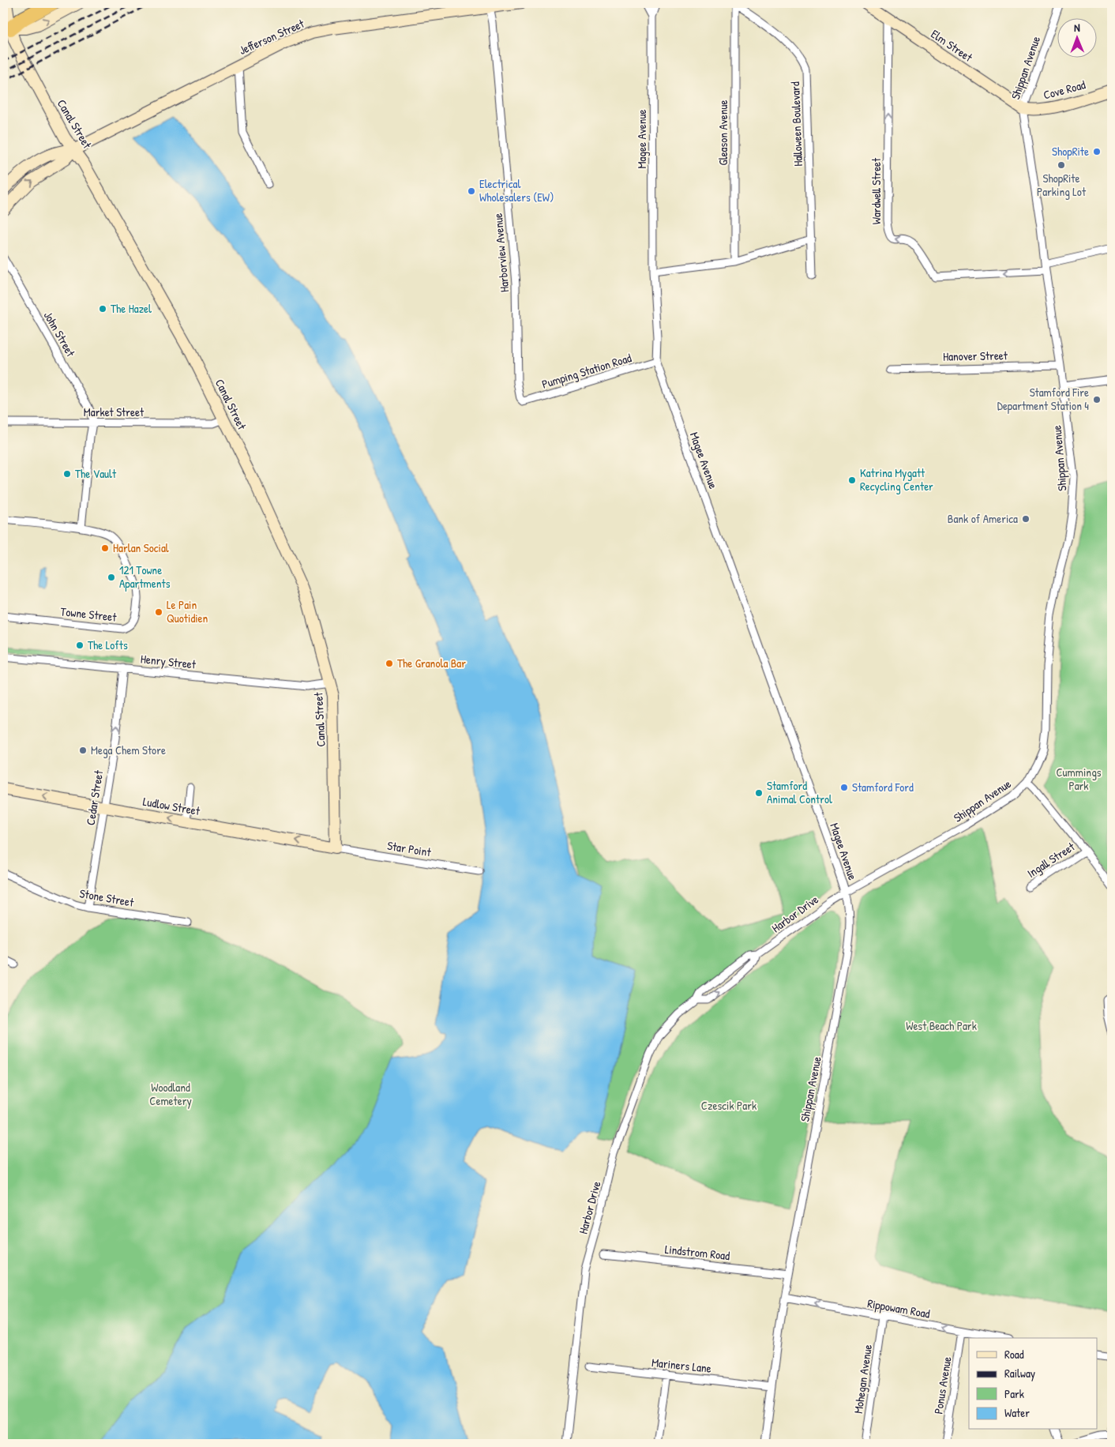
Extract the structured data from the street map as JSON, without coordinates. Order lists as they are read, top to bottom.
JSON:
{
  "streets": {
    "street": [
      "Jefferson Street",
      "Elm Street",
      "Shippan Avenue",
      "Cove Road",
      "Canal Street",
      "Halloween Boulevard",
      "Gleason Avenue",
      "Magee Avenue",
      "Wardwell Street",
      "Harborview Avenue",
      "John Street",
      "Hanover Street",
      "Pumping Station Road",
      "Market Street",
      "Towne Street",
      "Henry Street",
      "Cedar Street",
      "Ludlow Street",
      "Star Point",
      "Ingall Street",
      "Stone Street",
      "Harbor Drive",
      "Lindstrom Road",
      "Rippowam Road",
      "Mariners Lane",
      "Mohegan Avenue",
      "Ponus Avenue"
    ]
  },
  "crossings": [
    ["Jefferson Street", "Canal Street"],
    ["Jefferson Street", "Harborview Avenue"],
    ["Elm Street", "Shippan Avenue"],
    ["Elm Street", "Cove Road"],
    ["Elm Street", "Wardwell Street"],
    ["Shippan Avenue", "Cove Road"],
    ["Shippan Avenue", "Magee Avenue"],
    ["Shippan Avenue", "Wardwell Street"],
    ["Shippan Avenue", "Hanover Street"],
    ["Shippan Avenue", "Harbor Drive"],
    ["Shippan Avenue", "Lindstrom Road"],
    ["Shippan Avenue", "Rippowam Road"],
    ["Shippan Avenue", "Mariners Lane"],
    ["Canal Street", "Market Street"],
    ["Canal Street", "Henry Street"],
    ["Canal Street", "Ludlow Street"],
    ["Canal Street", "Star Point"],
    ["Halloween Boulevard", "Gleason Avenue"],
    ["Magee Avenue", "Pumping Station Road"],
    ["Magee Avenue", "Harbor Drive"],
    ["Harborview Avenue", "Pumping Station Road"],
    ["John Street", "Market Street"],
    ["Henry Street", "Cedar Street"],
    ["Cedar Street", "Ludlow Street"],
    ["Cedar Street", "Stone Street"],
    ["Ludlow Street", "Star Point"],
    ["Rippowam Road", "Mohegan Avenue"],
    ["Rippowam Road", "Ponus Avenue"]
  ],
  "one_way": ["Cedar Street", "Ludlow Street", "Rippowam Road"],
  "parks": [
    "Cummings Park",
    "West Beach Park",
    "Woodland Cemetery",
    "Czescik Park"
  ],
  "places": [
    "ShopRite",
    "ShopRite Parking Lot",
    "Electrical Wholesalers (EW)",
    "The Hazel",
    "Stamford Fire Department Station 4",
    "The Vault",
    "Katrina Mygatt Recycling Center",
    "Bank of America",
    "Harlan Social",
    "121 Towne Apartments",
    "Le Pain Quotidien",
    "The Lofts",
    "The Granola Bar",
    "Mega Chem Store",
    "Stamford Ford",
    "Stamford Animal Control"
  ],
  "legend": [
    "Road",
    "Railway",
    "Park",
    "Water"
  ],
  "north": "top"
}
